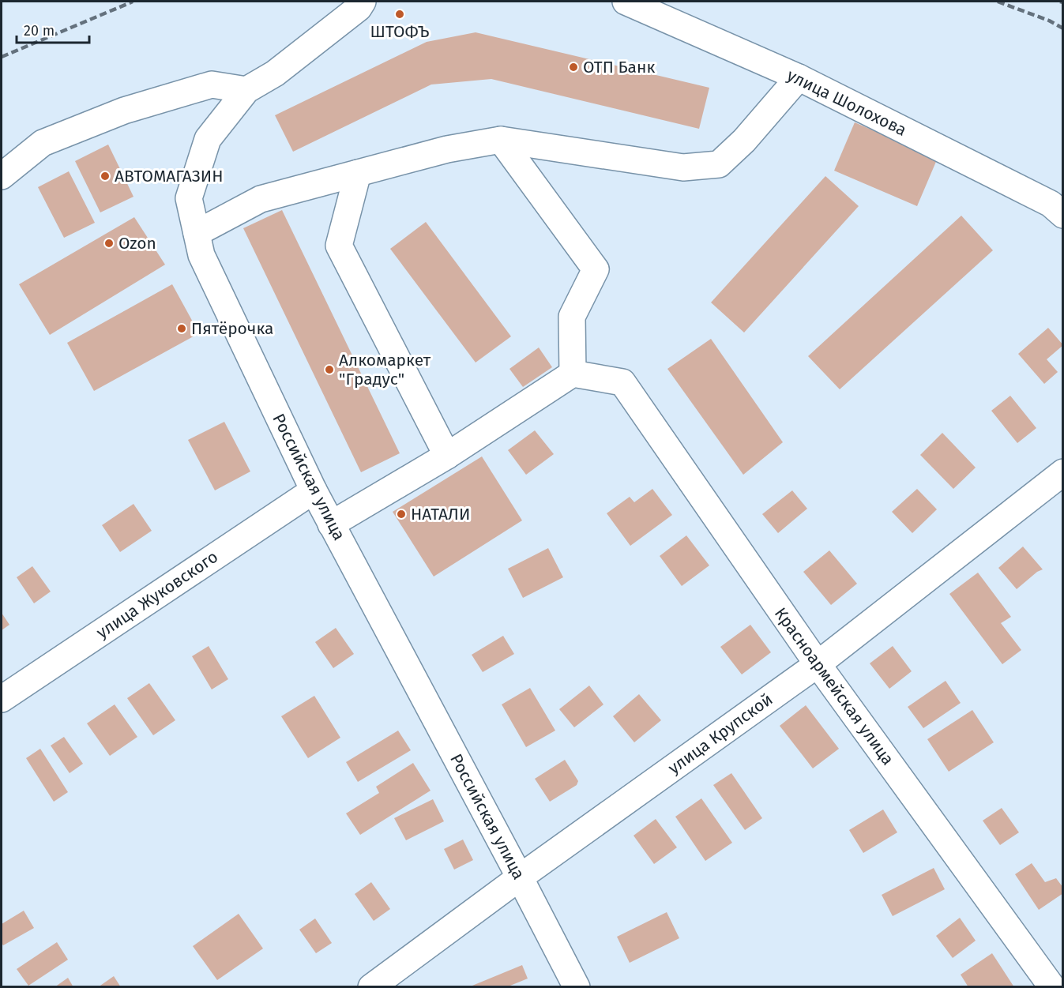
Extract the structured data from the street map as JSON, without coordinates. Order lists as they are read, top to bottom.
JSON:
{
  "streets": {
    "street": [
      "улица Шолохова",
      "Российская улица",
      "улица Жуковского",
      "Красноармейская улица",
      "улица Крупской"
    ]
  },
  "crossings": [
    ["Российская улица", "улица Жуковского"],
    ["Российская улица", "улица Крупской"],
    ["Красноармейская улица", "улица Крупской"]
  ],
  "places": [
    "ШТОФЪ",
    "ОТП Банк",
    "АВТОМАГАЗИН",
    "Ozon",
    "Пятёрочка",
    "Алкомаркет \"Градус\"",
    "НАТАЛИ"
  ],
  "scale_bar": "20 m"
}
